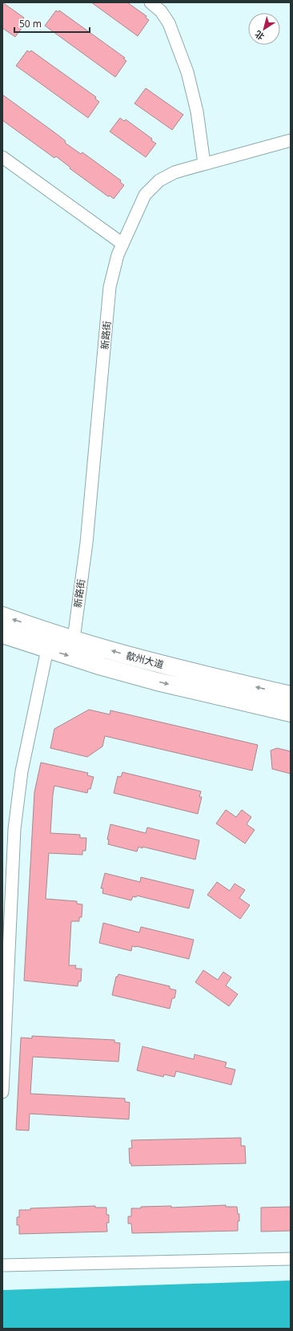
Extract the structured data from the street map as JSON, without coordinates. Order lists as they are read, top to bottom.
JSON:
{
  "streets": {
    "highway": ["歙州大道"],
    "street": ["新路街"]
  },
  "crossings": [
    ["新路街", "歙州大道"]
  ],
  "scale_bar": "50 m",
  "north": "bottom left"
}
